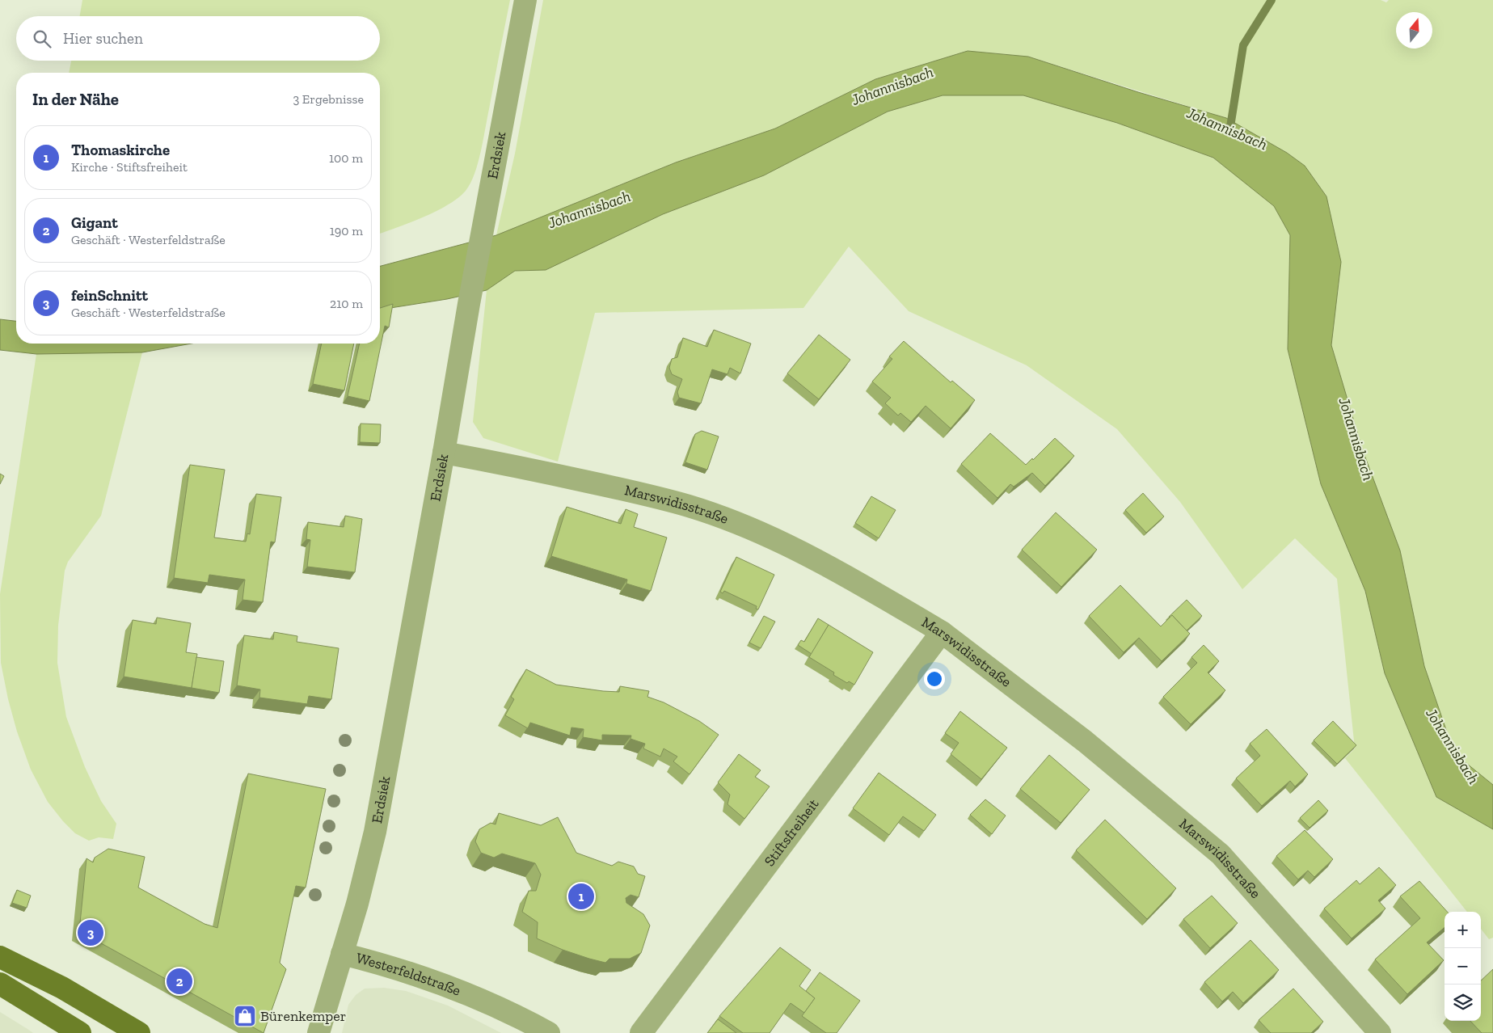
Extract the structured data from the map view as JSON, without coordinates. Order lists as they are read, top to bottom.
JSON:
{
  "streets": {
    "street": [
      "Erdsiek",
      "Marswidisstraße",
      "Stiftsfreiheit",
      "Westerfeldstraße"
    ]
  },
  "crossings": [
    ["Erdsiek", "Marswidisstraße"],
    ["Erdsiek", "Westerfeldstraße"],
    ["Marswidisstraße", "Stiftsfreiheit"]
  ],
  "water": ["Johannisbach"],
  "places": {
    "shop": ["Bürenkemper"]
  },
  "north": "top",
  "page": {
    "search": "Hier suchen",
    "heading": ["In der Nähe", "3 Ergebnisse"],
    "list": [
      {
        "mark": "1",
        "name": "Thomaskirche",
        "note": "Kirche · Stiftsfreiheit",
        "value": "100 m"
      },
      {
        "mark": "2",
        "name": "Gigant",
        "note": "Geschäft · Westerfeldstraße",
        "value": "190 m"
      },
      {
        "mark": "3",
        "name": "feinSchnitt",
        "note": "Geschäft · Westerfeldstraße",
        "value": "210 m"
      }
    ],
    "pins": ["1", "3", "2"],
    "map_buttons": ["+", "−"]
  }
}
